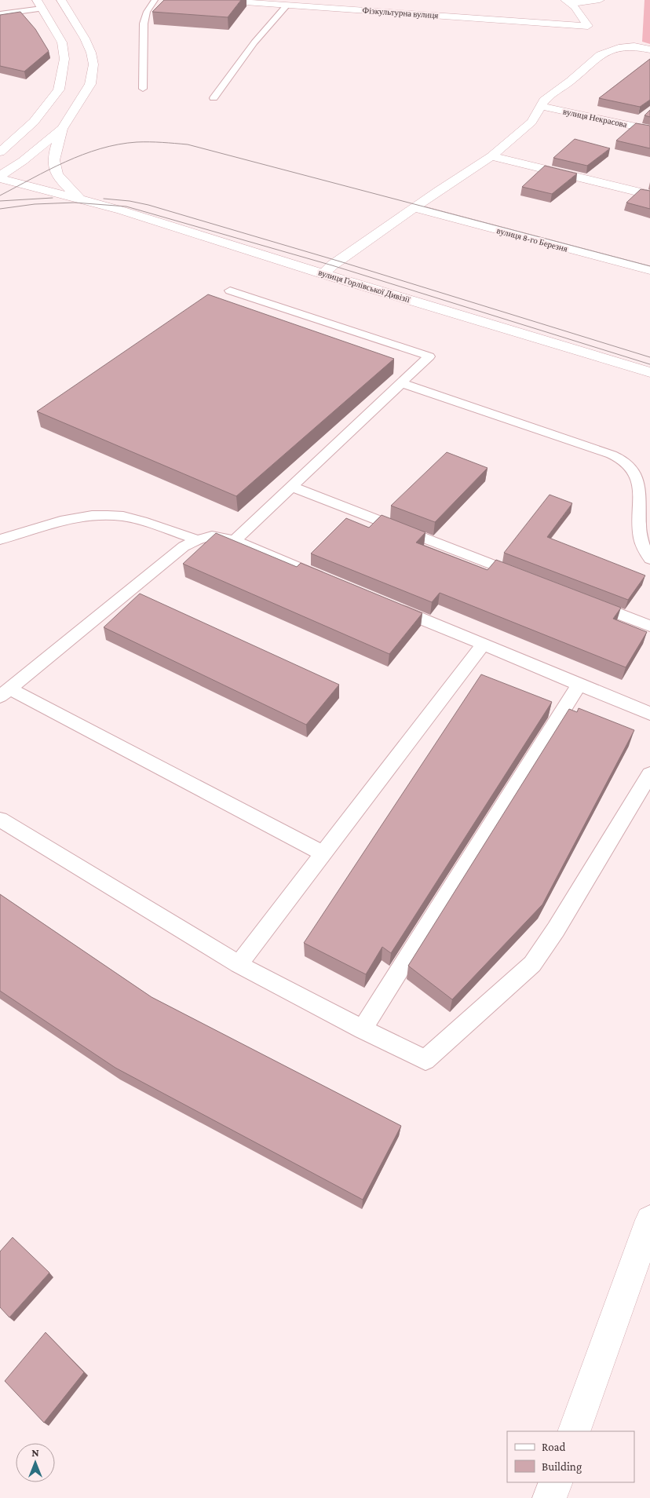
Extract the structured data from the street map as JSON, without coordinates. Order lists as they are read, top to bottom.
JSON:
{
  "streets": {
    "street": [
      "Фізкультурна вулиця",
      "вулиця Некрасова",
      "вулиця 8-го Березня",
      "вулиця Горлівської Дивізії"
    ]
  },
  "legend": ["Road", "Building"],
  "north": "top"
}
